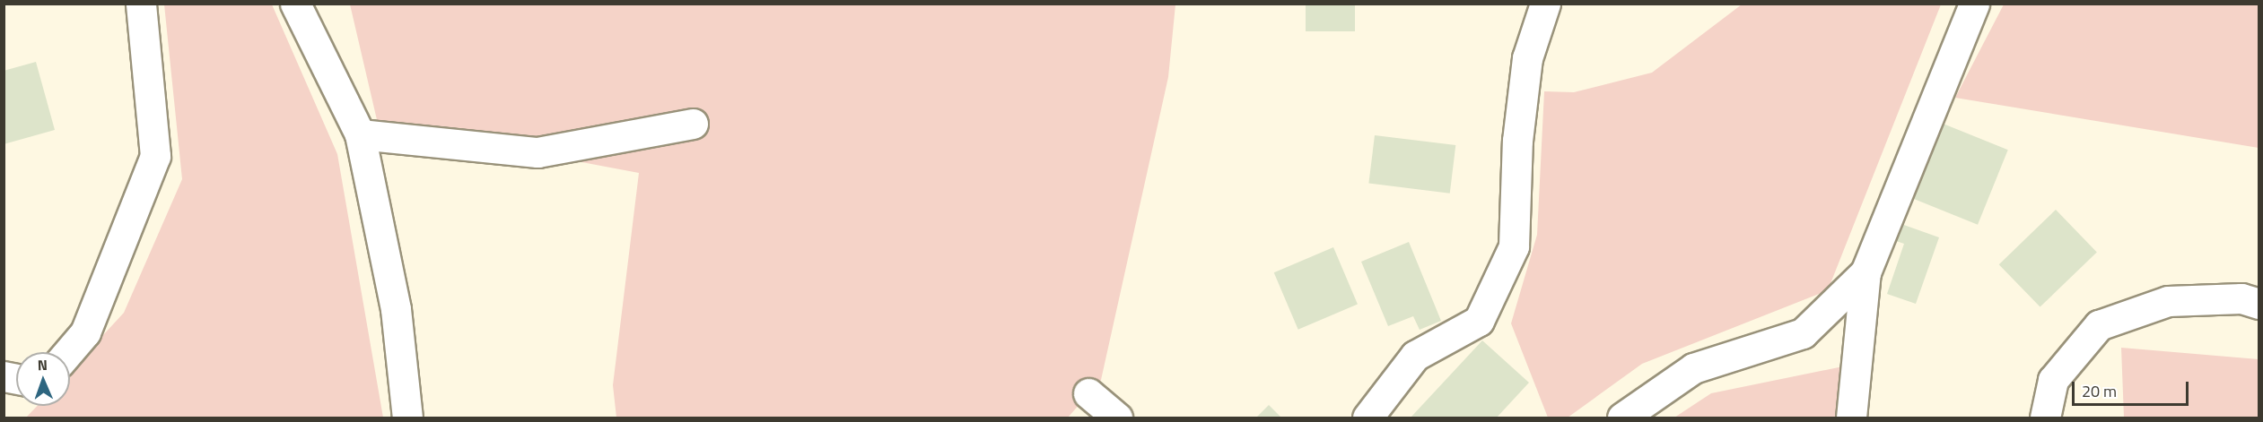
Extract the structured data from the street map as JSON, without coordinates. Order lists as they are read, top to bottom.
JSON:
{
  "scale_bar": "20 m",
  "north": "top"
}
